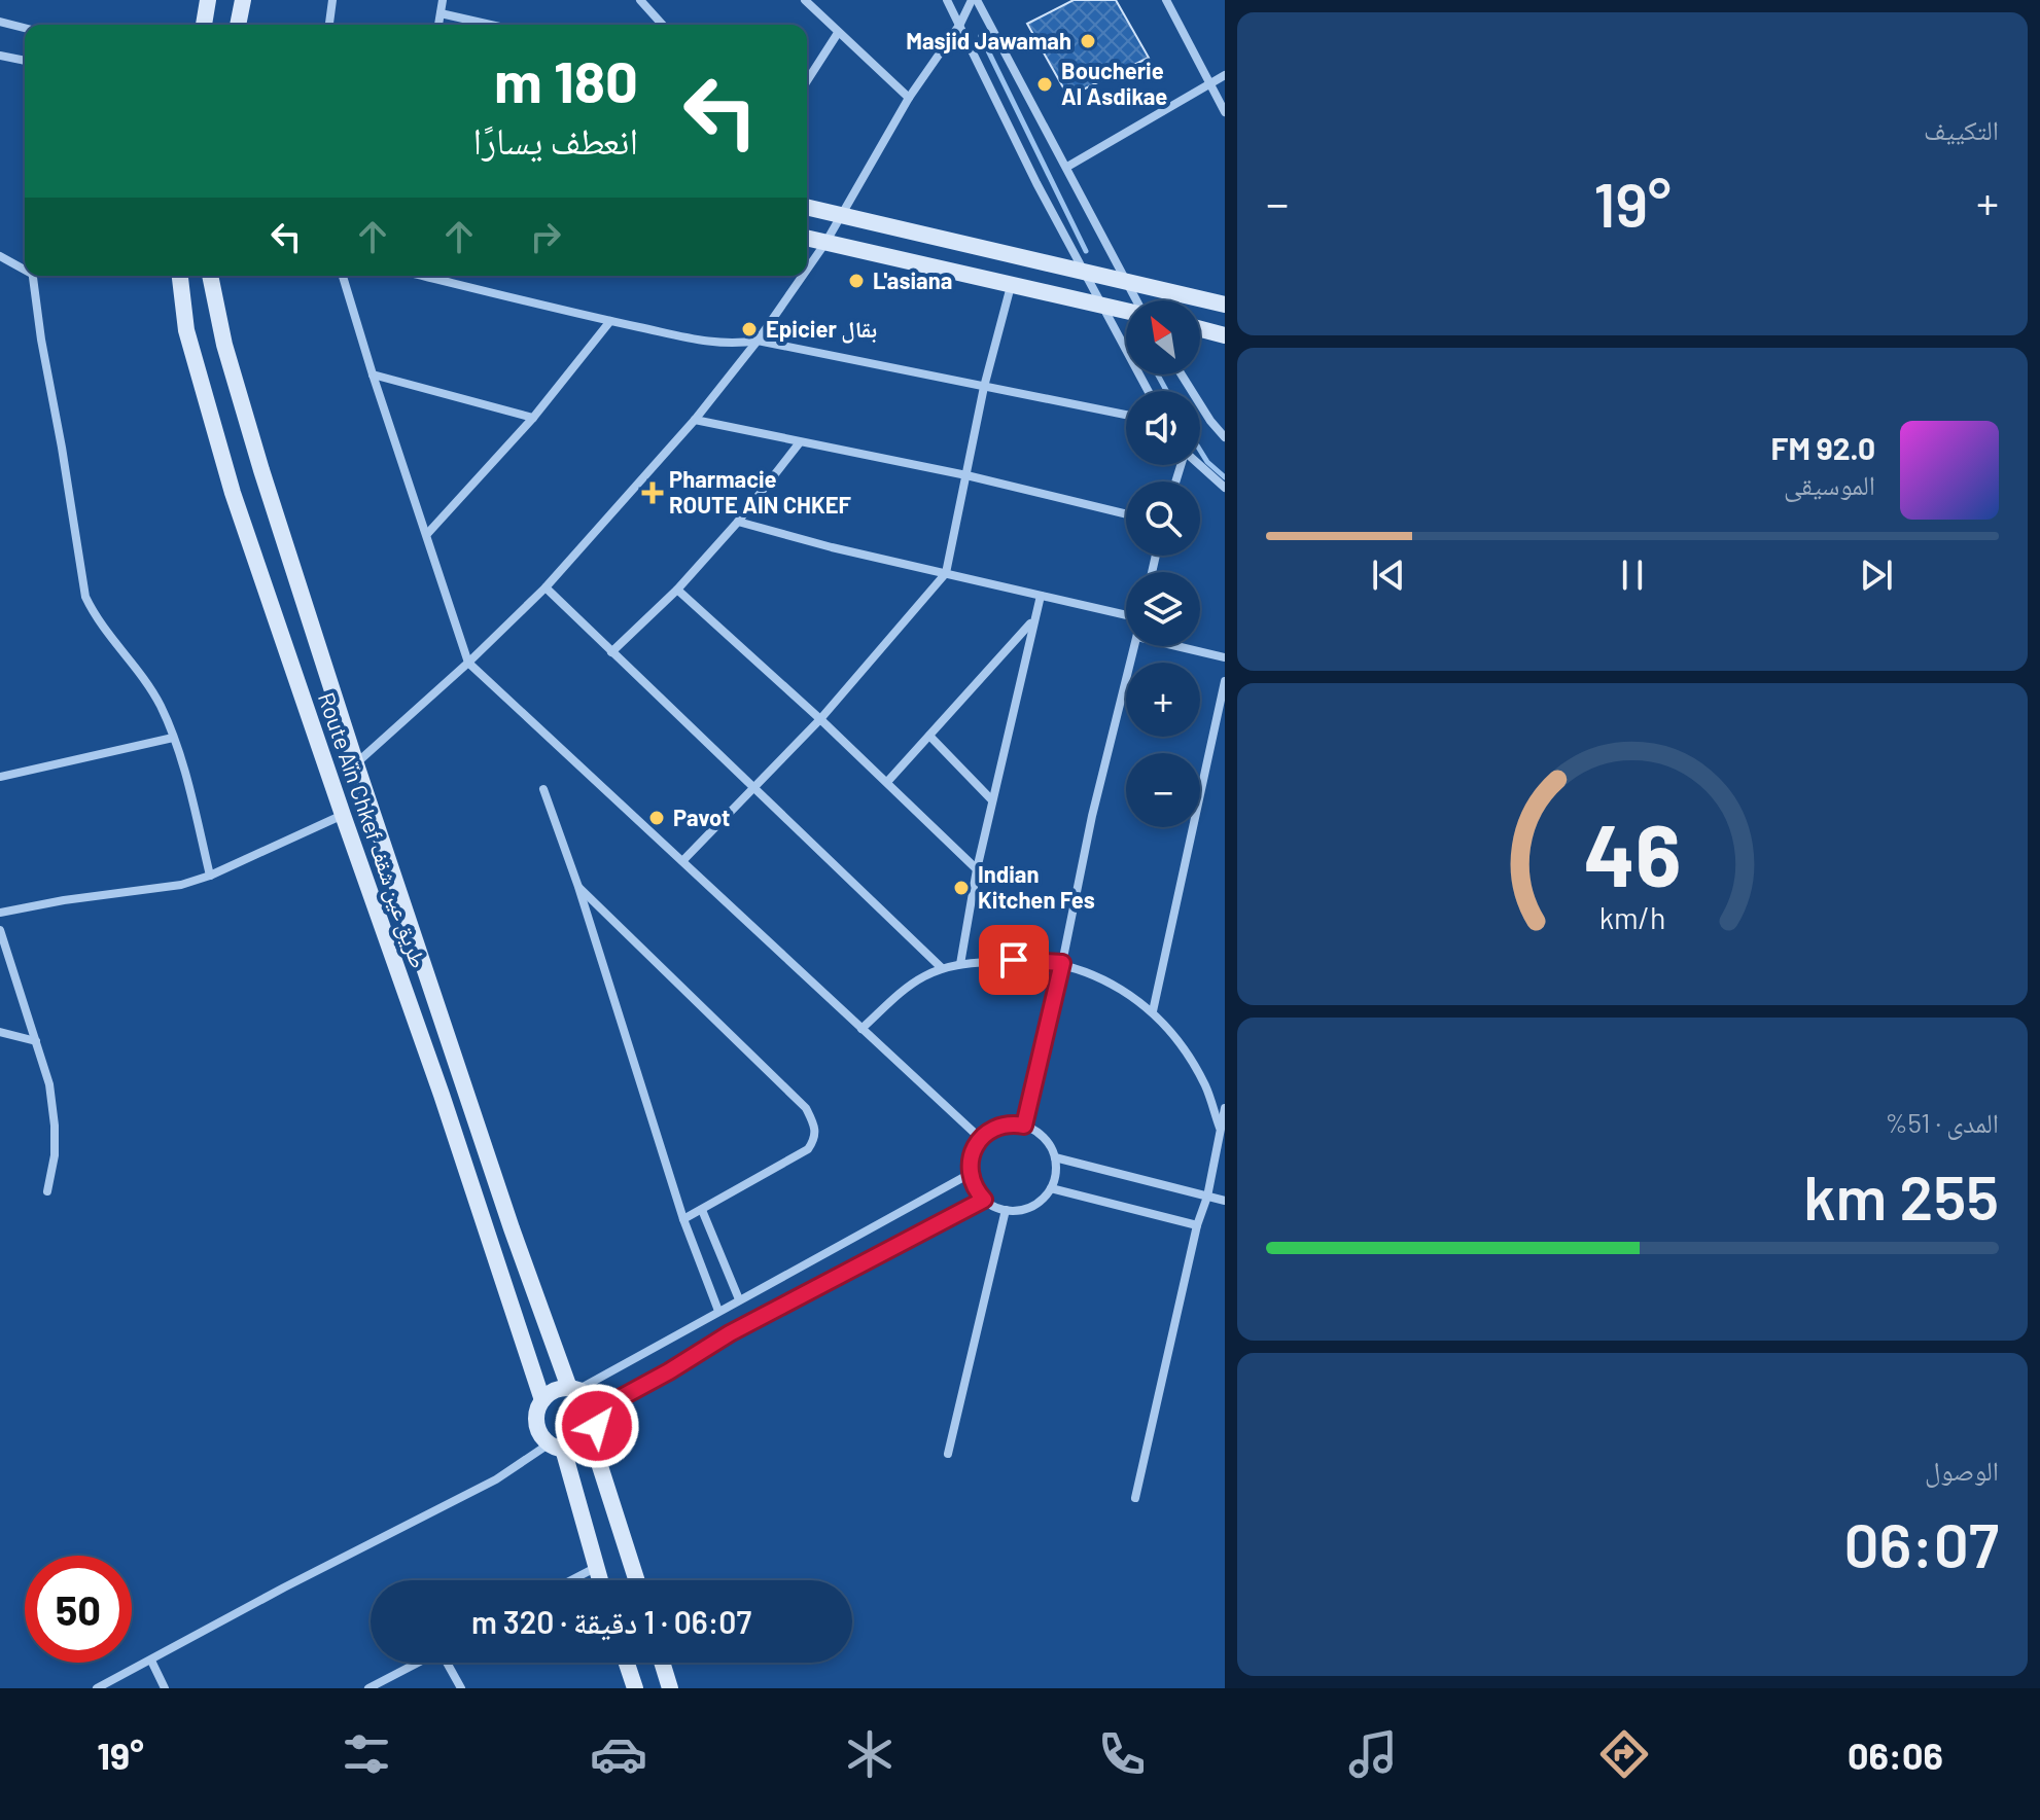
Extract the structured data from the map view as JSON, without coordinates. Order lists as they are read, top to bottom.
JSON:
{
  "streets": {
    "main road": ["Route Aïn Chkef طريق عين شقف"]
  },
  "places": {
    "other": [
      "Masjid Jawamah",
      "Boucherie Al Asdikae",
      "L'asiana",
      "Epicier بقال",
      "Pavot",
      "Indian Kitchen Fes"
    ],
    "health": ["Pharmacie ROUTE AIN CHKEF"]
  },
  "north": "top left",
  "page": {
    "tile": [
      "التكييف",
      ["المدى · 51%", "255 km"],
      ["الوصول", "06:07"]
    ],
    "turn": ["180 m", "انعطف يسارًا"],
    "heat": ["−", "19°", "+"],
    "map_buttons": ["+", "−"],
    "song": ["92.0 FM", "الموسيقى"],
    "limit": "50",
    "trip": "06:07 · 1 دقيقة · 320 m",
    "tabs": ["06:06", "19°"],
    "gauge": ["46", "km/h"]
  }
}
